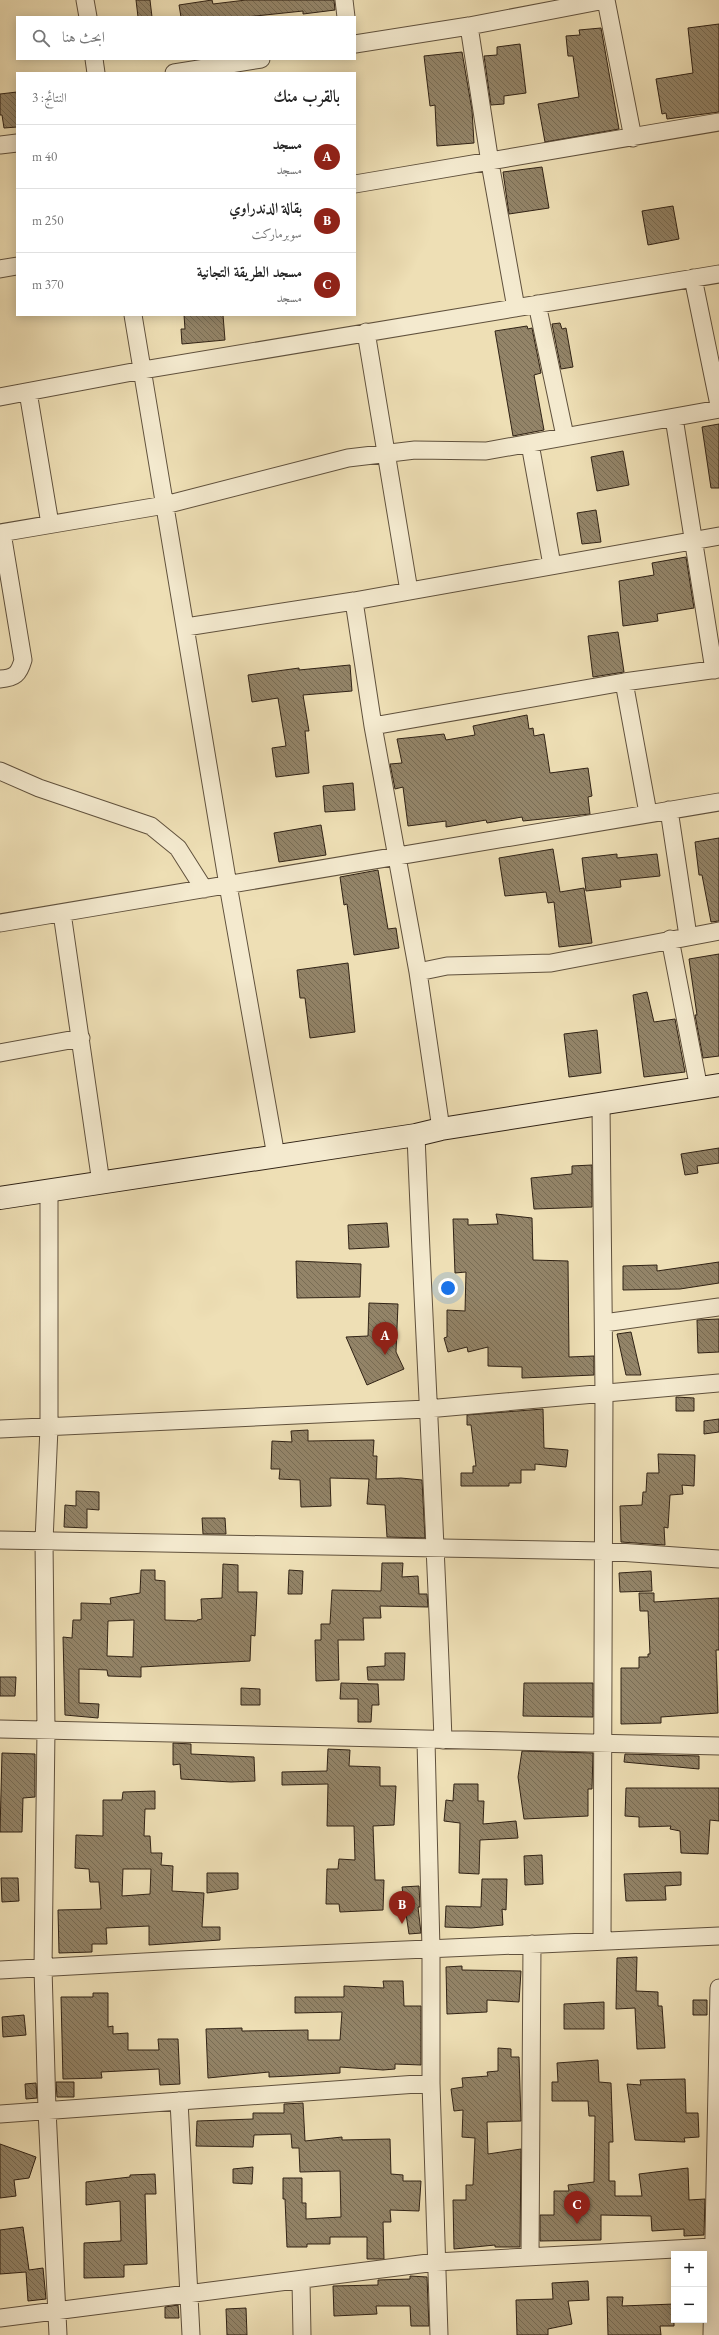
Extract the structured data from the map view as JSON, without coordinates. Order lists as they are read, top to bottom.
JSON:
{
  "page": {
    "search": "ابحث هنا",
    "heading": ["بالقرب منك", "النتائج: 3"],
    "list": [
      {
        "mark": "A",
        "name": "مسجد",
        "note": "مسجد",
        "value": "40 m"
      },
      {
        "mark": "B",
        "name": "بقالة الدندراوي",
        "note": "سوبرماركت",
        "value": "250 m"
      },
      {
        "mark": "C",
        "name": "مسجد الطريقة التجانية",
        "note": "مسجد",
        "value": "370 m"
      }
    ],
    "pins": ["A", "B", "C"],
    "map_buttons": ["+", "−"]
  }
}
